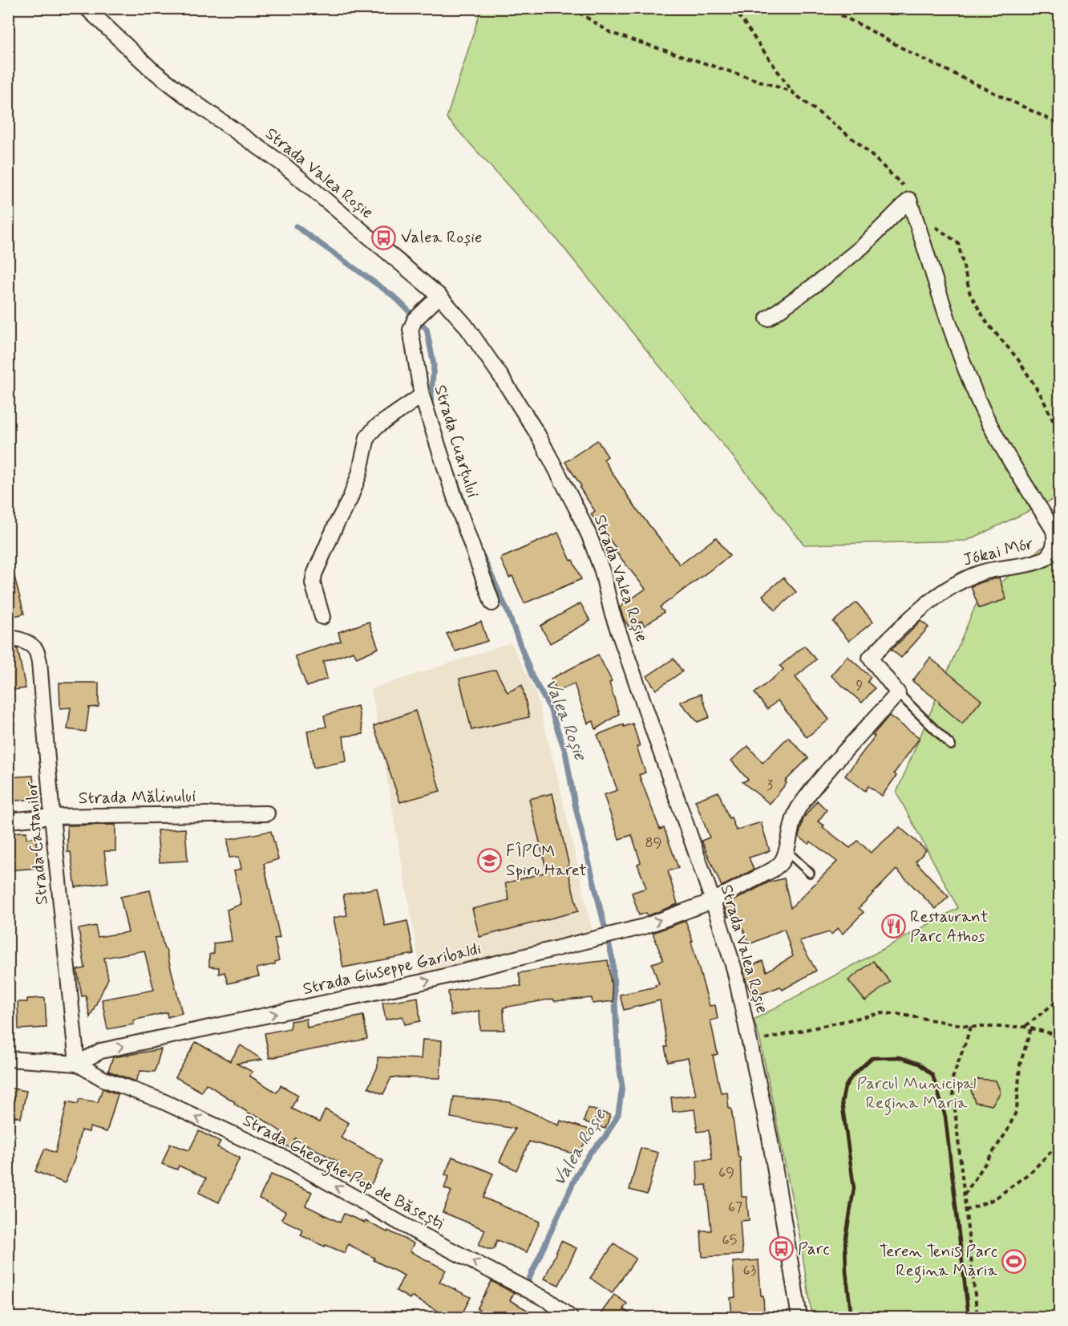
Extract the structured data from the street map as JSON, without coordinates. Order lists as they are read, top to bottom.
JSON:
{
  "streets": {
    "street": [
      "Strada Valea Roșie",
      "Strada Cuarțului",
      "Jókai Mór",
      "Strada Mălinului",
      "Strada Castanilor",
      "Strada Giuseppe Garibaldi",
      "Strada Gheorghe Pop de Băsești"
    ]
  },
  "crossings": [
    ["Strada Valea Roșie", "Strada Cuarțului"],
    ["Strada Valea Roșie", "Strada Giuseppe Garibaldi"],
    ["Strada Mălinului", "Strada Castanilor"],
    ["Strada Castanilor", "Strada Giuseppe Garibaldi"],
    ["Strada Castanilor", "Strada Gheorghe Pop de Băsești"],
    ["Strada Giuseppe Garibaldi", "Strada Gheorghe Pop de Băsești"]
  ],
  "one_way": ["Strada Giuseppe Garibaldi", "Strada Gheorghe Pop de Băsești"],
  "water": ["Valea Roșie"],
  "parks": ["Parcul Municipal Regina Maria"],
  "places": {
    "bus stop": ["Valea Roșie", "Parc"],
    "school or university": ["FÎPCM Spiru Haret"],
    "restaurant": ["Restaurant Parc Athos"],
    "sports": ["Teren Tenis Parc Regina Maria"]
  },
  "house_numbers": [
    "9",
    "3",
    "89",
    "69",
    "67",
    "65",
    "63"
  ]
}
